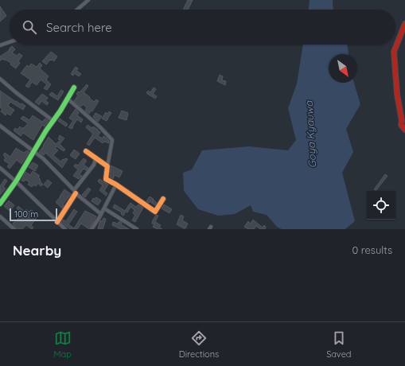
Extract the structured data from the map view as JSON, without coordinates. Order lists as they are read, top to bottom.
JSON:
{
  "water": ["Goya Kyauwa"],
  "scale_bar": "100 m",
  "north": "bottom right",
  "page": {
    "search": "Search here",
    "scale": "100 m",
    "heading": ["Nearby", "0 results"],
    "nav": ["Map", "Directions", "Saved"]
  }
}
